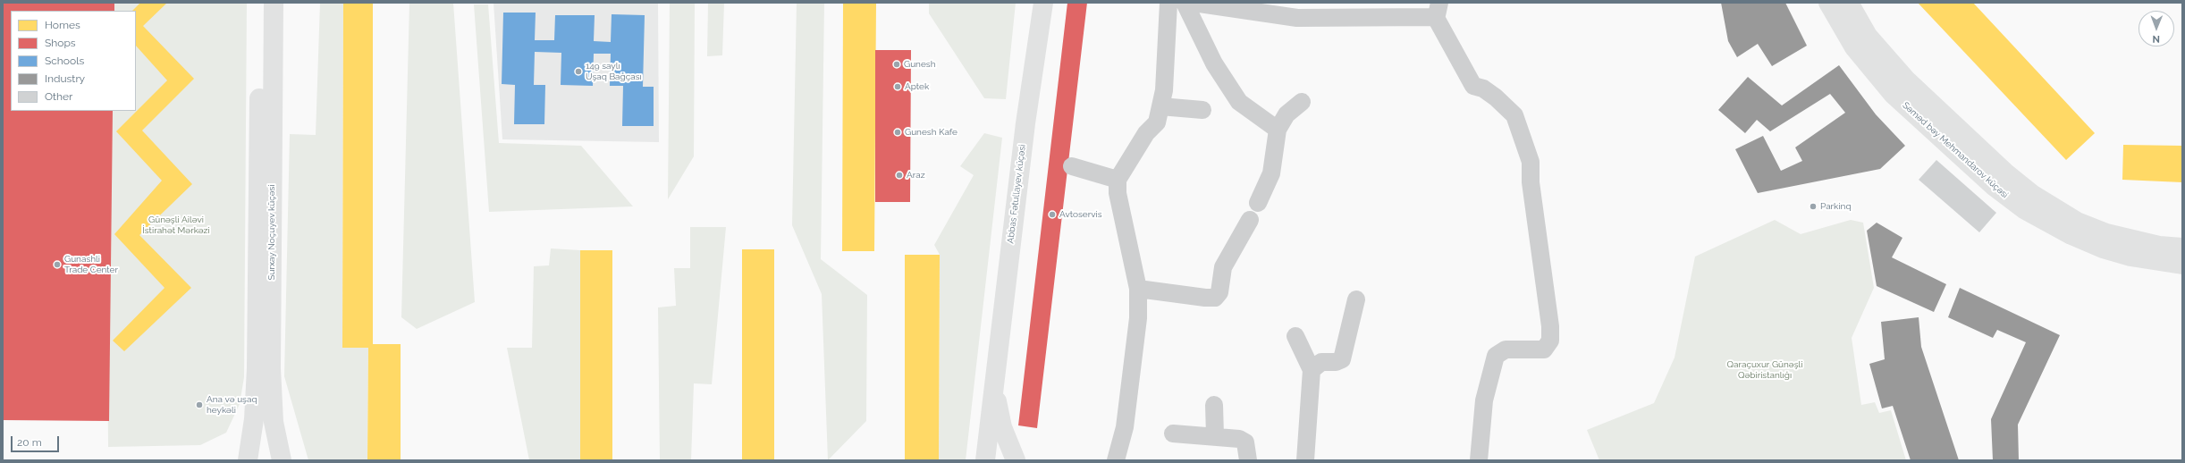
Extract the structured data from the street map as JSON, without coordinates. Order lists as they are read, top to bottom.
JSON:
{
  "streets": {
    "main road": ["Səməd bəy Mehmandarov küçəsi", "Abbas Fətullayev küçəsi", "Surxay Noçuyev küçəsi"]
  },
  "parks": ["Günəşli Ailəvi İstirahət Mərkəzi", "Qaraçuxur Günəşli Qəbiristanlığı"],
  "places": [
    "Gunesh",
    "149 saylı Uşaq Bağçası",
    "Aptek",
    "Gunesh Kafe",
    "Araz",
    "Parkinq",
    "Avtoservis",
    "Gunashli Trade Center",
    "Ana və uşaq heykəli"
  ],
  "legend": [
    "Homes",
    "Shops",
    "Schools",
    "Industry",
    "Other"
  ],
  "scale_bar": "20 m",
  "north": "bottom"
}
